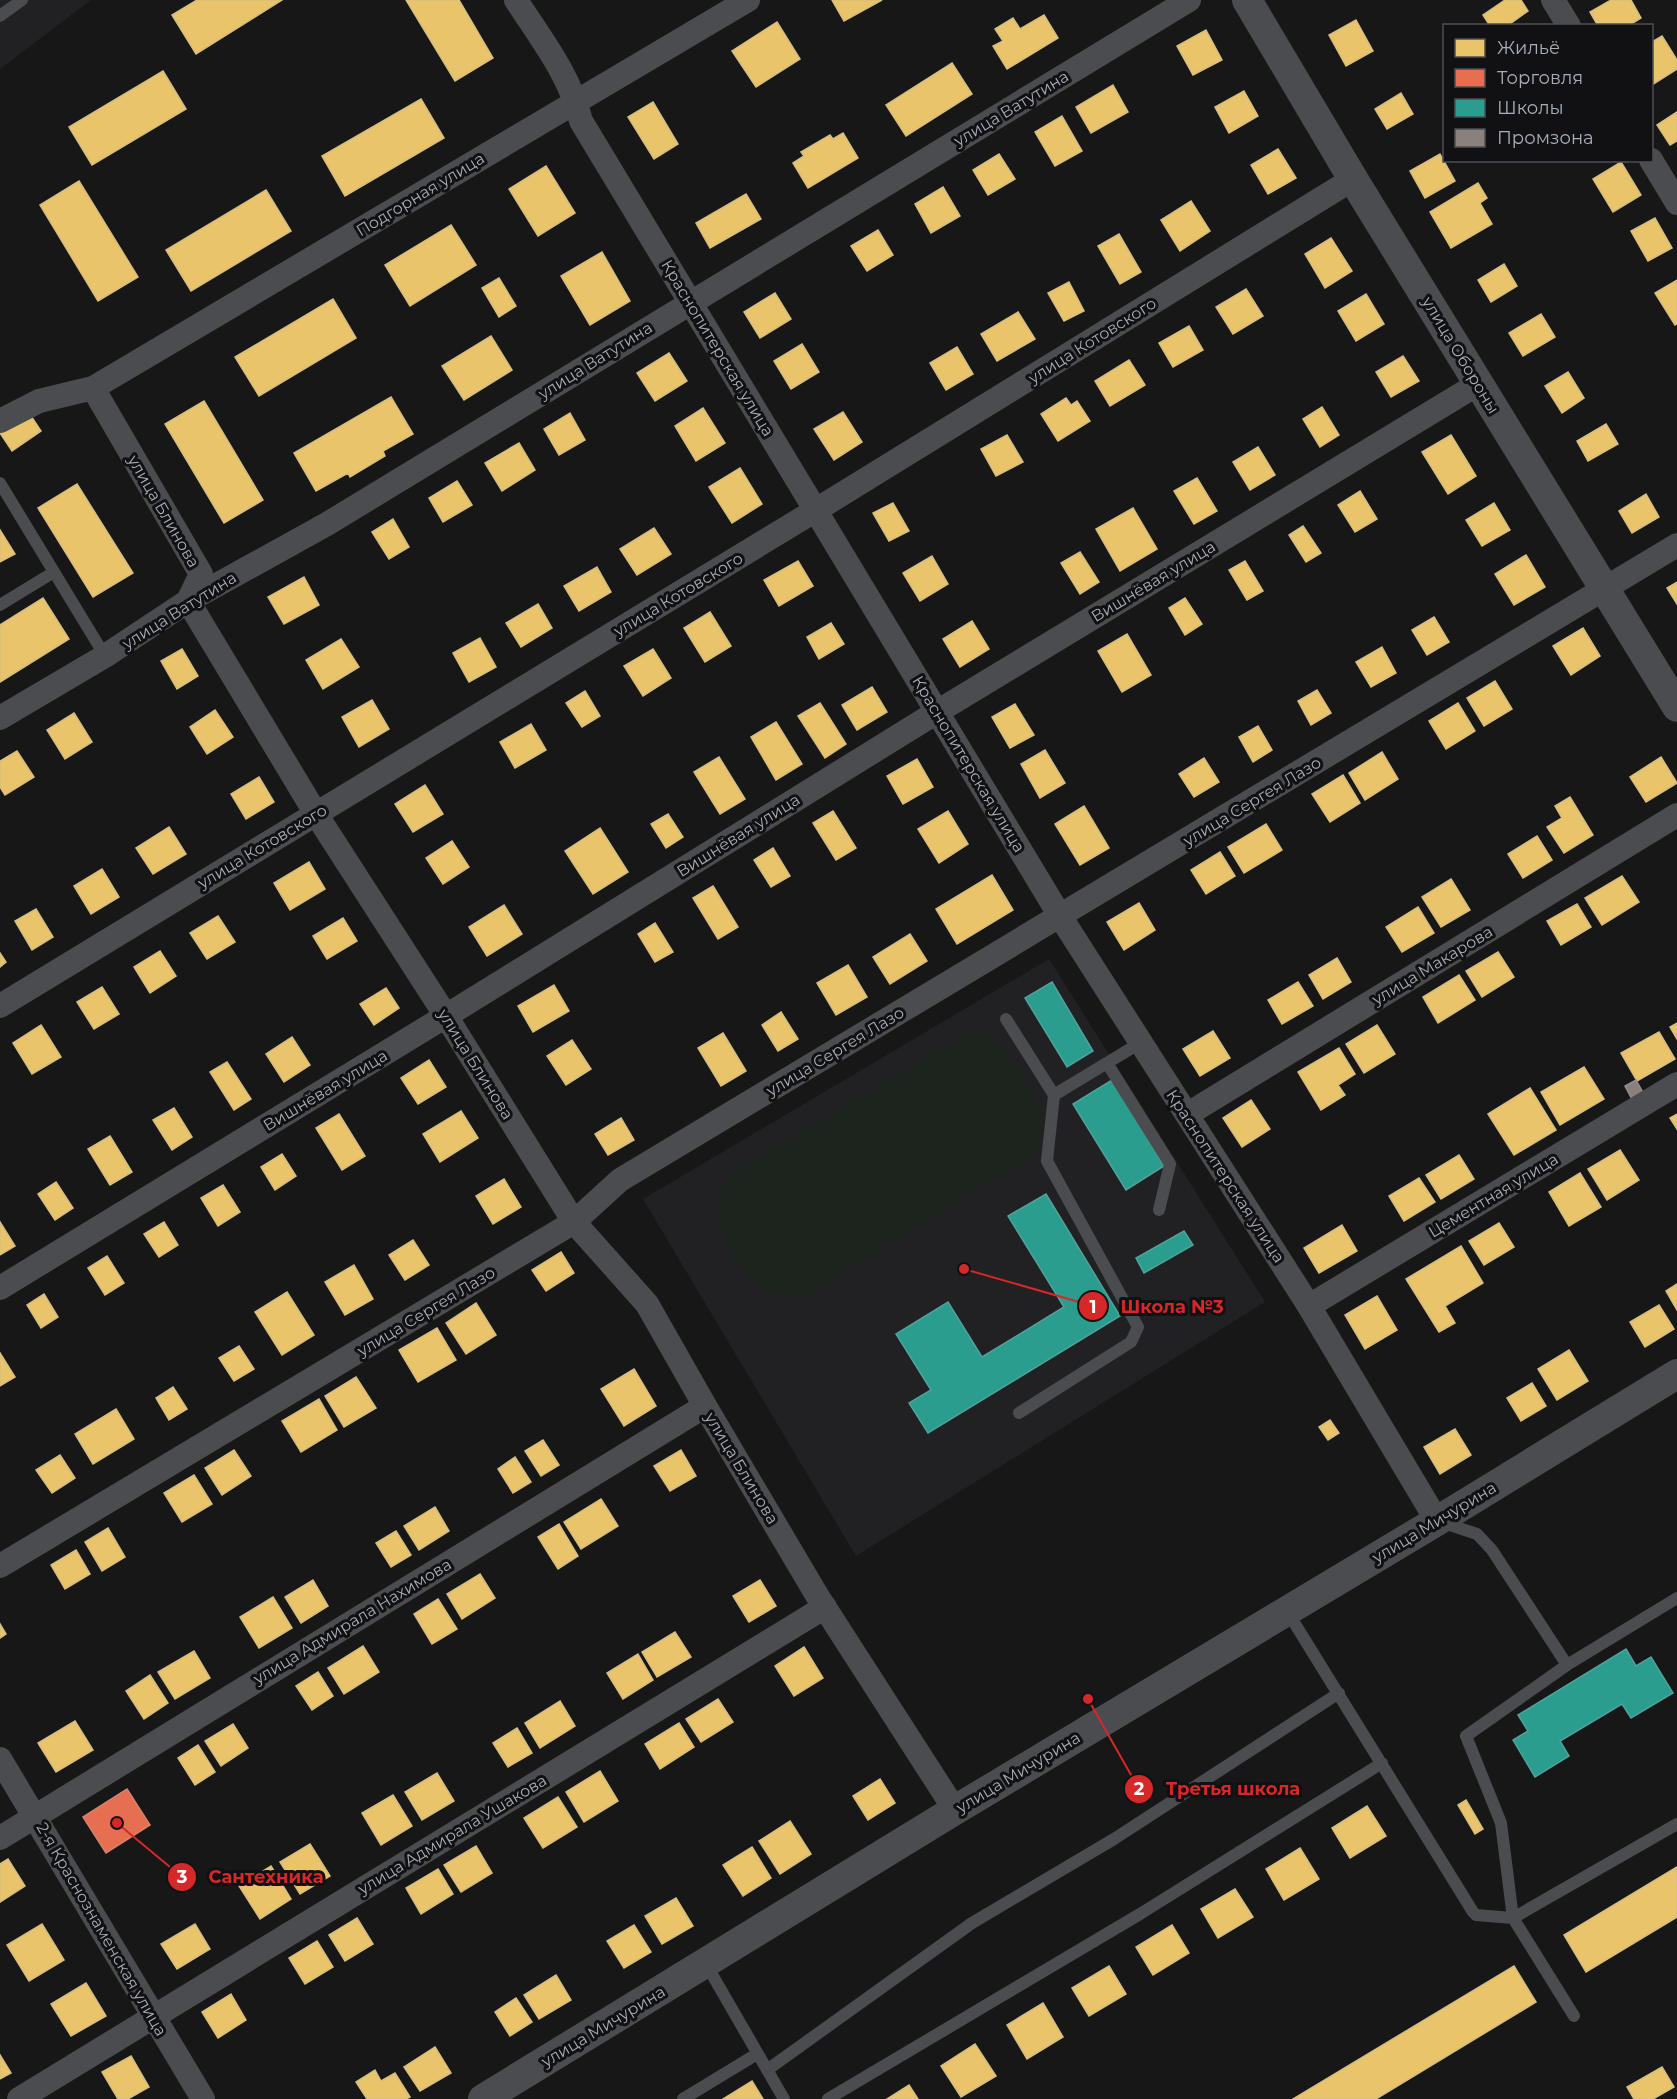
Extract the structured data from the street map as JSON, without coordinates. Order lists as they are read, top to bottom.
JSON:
{
  "streets": {
    "street": [
      "улица Ватутина",
      "Подгорная улица",
      "улица Котовского",
      "Краснопитерская улица",
      "улица Обороны",
      "улица Блинова",
      "Вишнёвая улица",
      "улица Сергея Лазо",
      "улица Макарова",
      "Цементная улица",
      "улица Мичурина",
      "улица Адмирала Нахимова",
      "улица Адмирала Ушакова",
      "2-я Краснознаменская улица"
    ]
  },
  "crossings": [
    ["улица Ватутина", "Краснопитерская улица"],
    ["улица Ватутина", "улица Блинова"],
    ["Подгорная улица", "Краснопитерская улица"],
    ["Подгорная улица", "улица Блинова"],
    ["улица Котовского", "Краснопитерская улица"],
    ["улица Котовского", "улица Обороны"],
    ["улица Котовского", "улица Блинова"],
    ["Краснопитерская улица", "Вишнёвая улица"],
    ["Краснопитерская улица", "улица Сергея Лазо"],
    ["Краснопитерская улица", "улица Макарова"],
    ["Краснопитерская улица", "Цементная улица"],
    ["Краснопитерская улица", "улица Мичурина"],
    ["улица Обороны", "Вишнёвая улица"],
    ["улица Обороны", "улица Сергея Лазо"],
    ["улица Блинова", "Вишнёвая улица"],
    ["улица Блинова", "улица Сергея Лазо"],
    ["улица Блинова", "улица Мичурина"],
    ["улица Блинова", "улица Адмирала Нахимова"],
    ["улица Блинова", "улица Адмирала Ушакова"],
    ["улица Адмирала Нахимова", "2-я Краснознаменская улица"],
    ["улица Адмирала Ушакова", "2-я Краснознаменская улица"]
  ],
  "places": ["Школа №3", "Третья школа", "Сантехника"],
  "legend": [
    "Жильё",
    "Торговля",
    "Школы",
    "Промзона"
  ]
}
